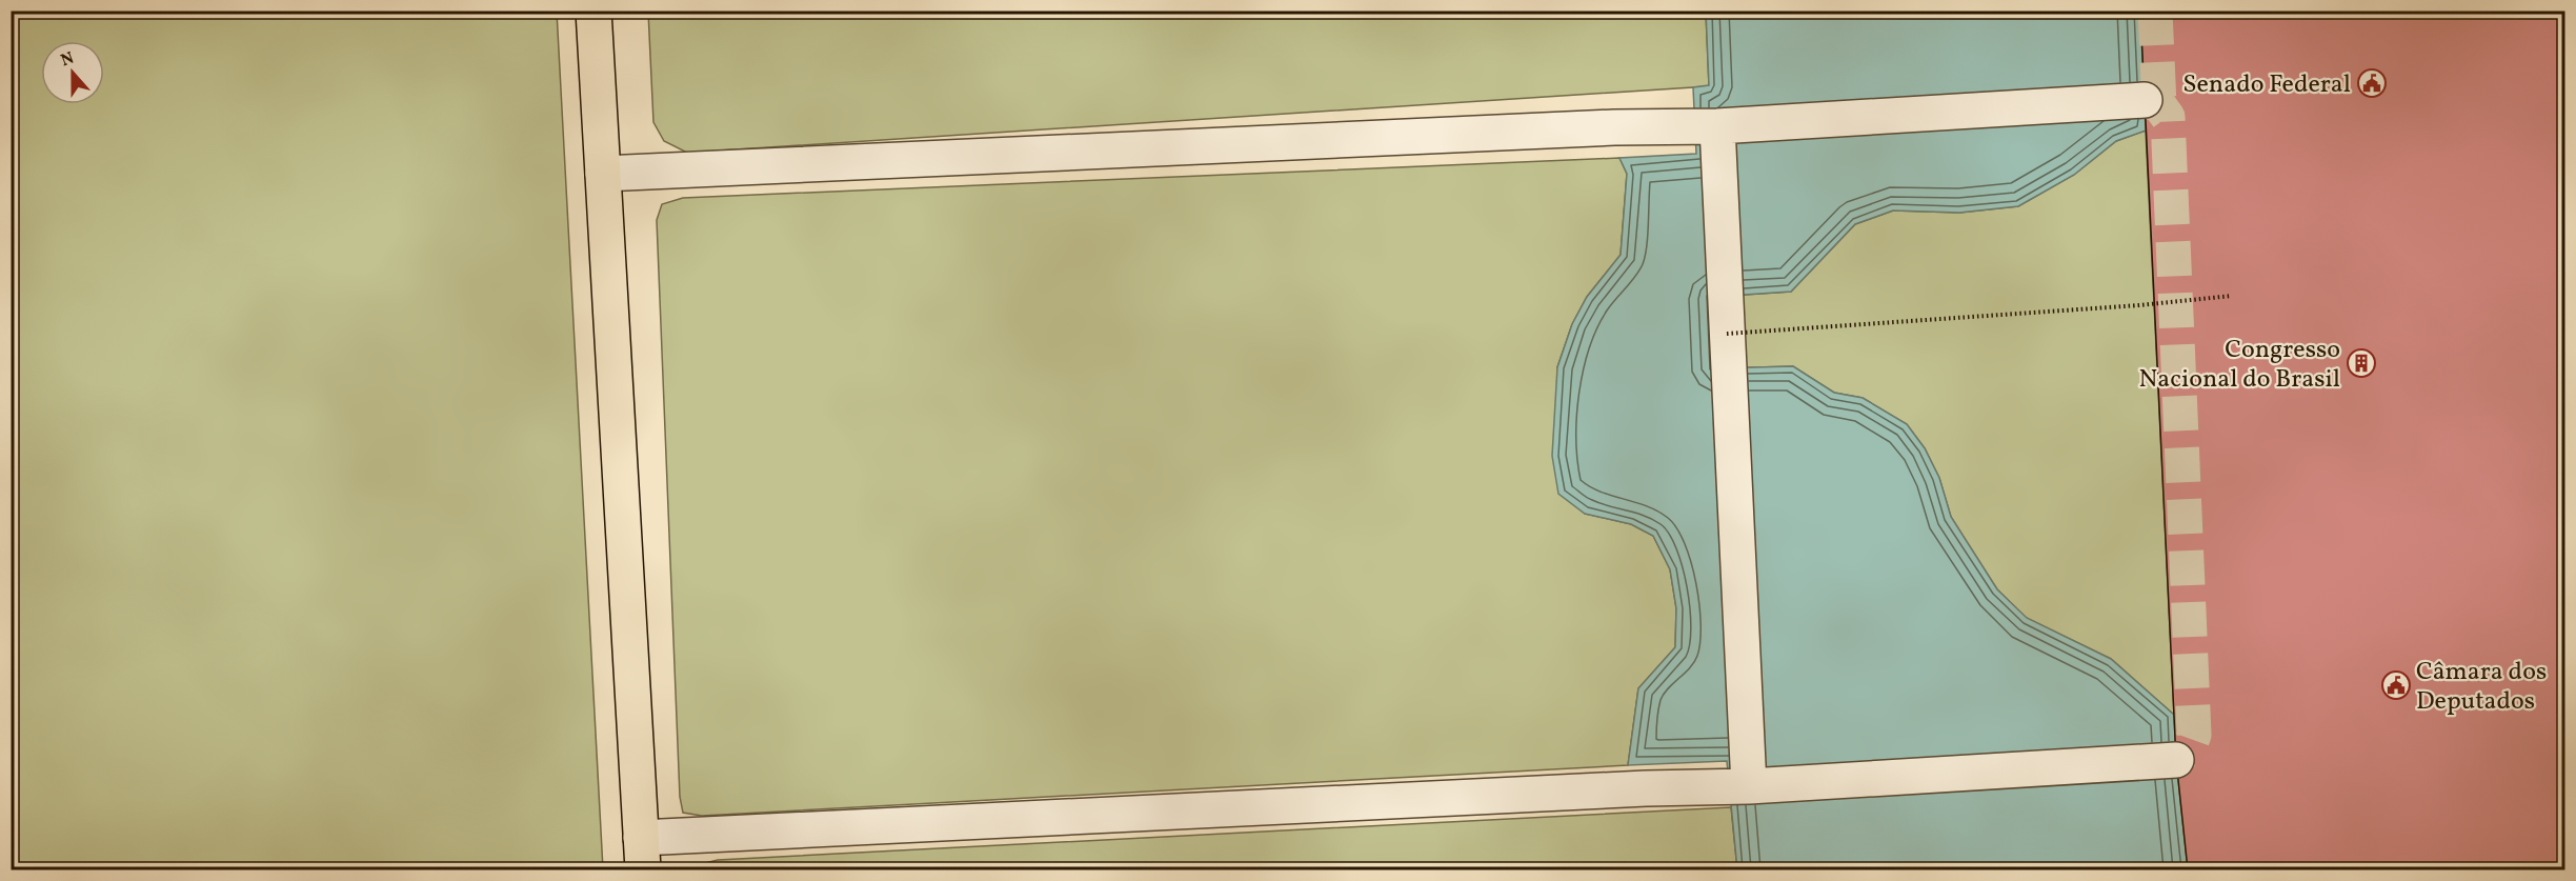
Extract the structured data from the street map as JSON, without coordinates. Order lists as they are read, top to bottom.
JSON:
{
  "places": {
    "public building": ["Senado Federal", "Câmara dos Deputados"],
    "building": ["Congresso Nacional do Brasil"]
  },
  "north": "top"
}
